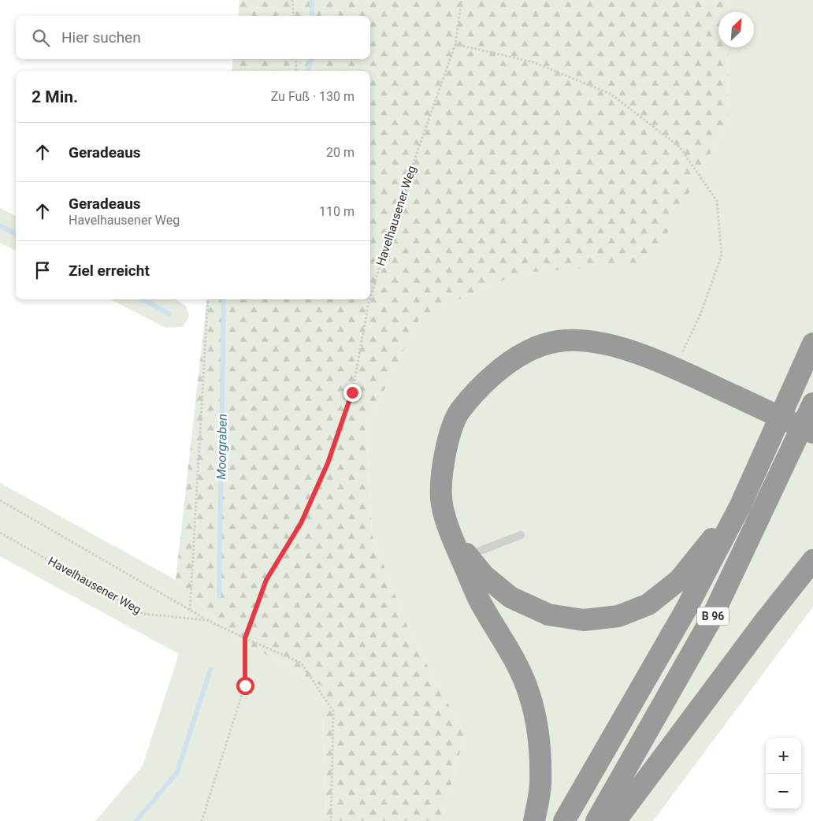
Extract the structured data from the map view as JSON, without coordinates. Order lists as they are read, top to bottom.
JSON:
{
  "streets": {
    "highway": ["B 96"],
    "path": ["Havelhausener Weg"]
  },
  "water": ["Moorgraben"],
  "north": "top right",
  "page": {
    "search": "Hier suchen",
    "heading": ["2 Min.", "Zu Fuß · 130 m"],
    "list": [
      ["Geradeaus", "20 m"],
      ["Geradeaus", "Havelhausener Weg", "110 m"],
      "Ziel erreicht"
    ],
    "map_buttons": ["+", "−"]
  }
}
